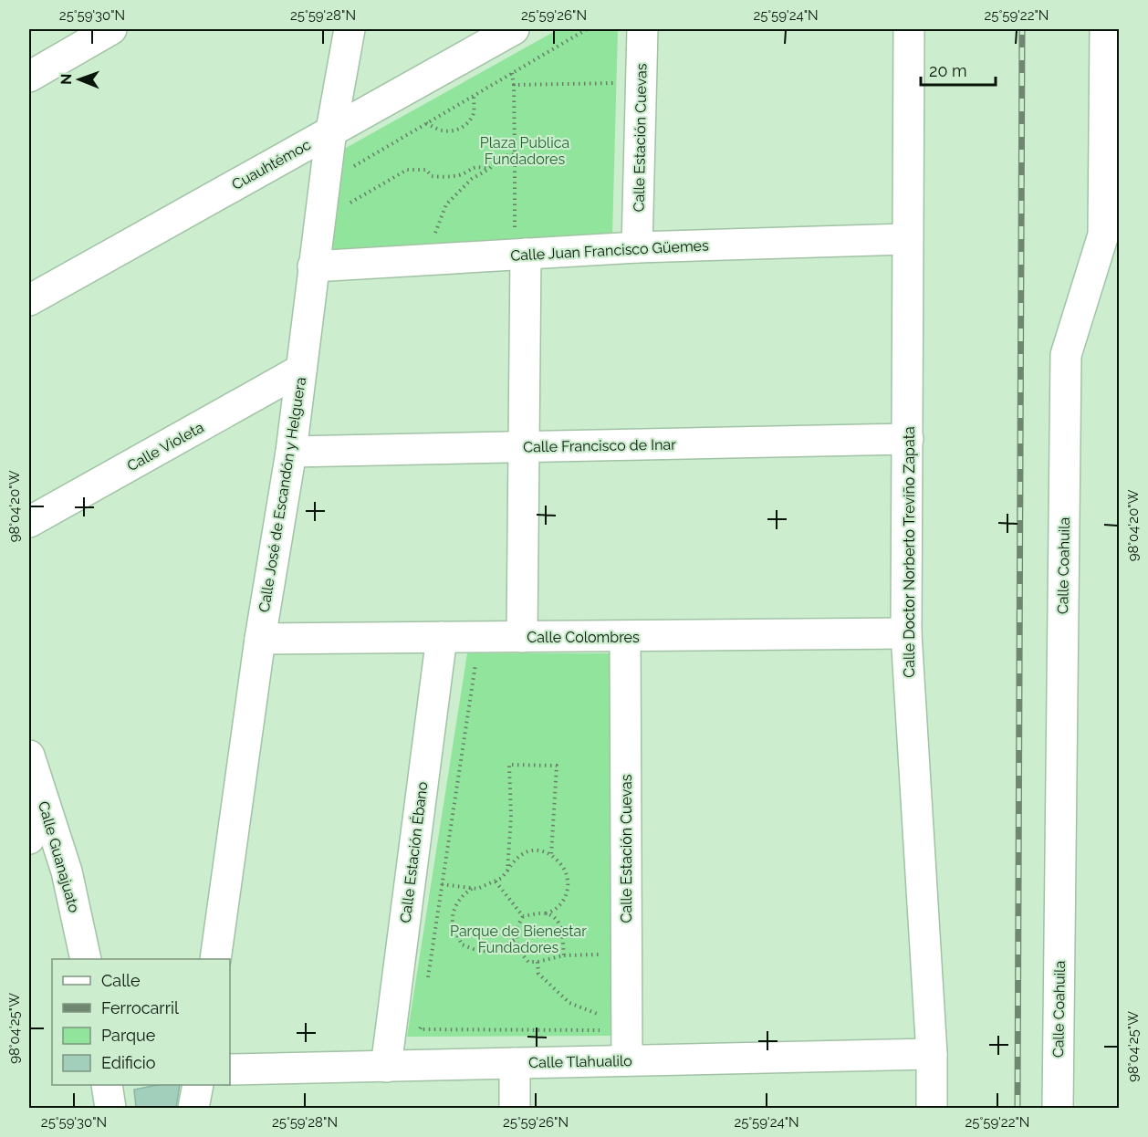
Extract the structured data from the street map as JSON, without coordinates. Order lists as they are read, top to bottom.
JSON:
{
  "streets": {
    "street": [
      "Calle Estación Cuevas",
      "Cuauhtémoc",
      "Calle Juan Francisco Güemes",
      "Calle Francisco de Inar",
      "Calle Violeta",
      "Calle José de Escandón y Helguera",
      "Calle Doctor Norberto Treviño Zapata",
      "Calle Coahuila",
      "Calle Colombres",
      "Calle Estación Ébano",
      "Calle Guanajuato",
      "Calle Tlahualilo"
    ]
  },
  "crossings": [
    ["Calle Estación Cuevas", "Calle Juan Francisco Güemes"],
    ["Calle Estación Cuevas", "Calle Colombres"],
    ["Calle Estación Cuevas", "Calle Tlahualilo"],
    ["Cuauhtémoc", "Calle José de Escandón y Helguera"],
    ["Calle Juan Francisco Güemes", "Calle José de Escandón y Helguera"],
    ["Calle Juan Francisco Güemes", "Calle Doctor Norberto Treviño Zapata"],
    ["Calle Francisco de Inar", "Calle José de Escandón y Helguera"],
    ["Calle Francisco de Inar", "Calle Doctor Norberto Treviño Zapata"],
    ["Calle Violeta", "Calle José de Escandón y Helguera"],
    ["Calle José de Escandón y Helguera", "Calle Colombres"],
    ["Calle Doctor Norberto Treviño Zapata", "Calle Colombres"],
    ["Calle Doctor Norberto Treviño Zapata", "Calle Tlahualilo"],
    ["Calle Colombres", "Calle Estación Ébano"],
    ["Calle Estación Ébano", "Calle Tlahualilo"]
  ],
  "parks": ["Plaza Publica Fundadores", "Parque de Bienestar Fundadores"],
  "legend": [
    "Calle",
    "Ferrocarril",
    "Parque",
    "Edificio"
  ],
  "scale_bar": "20 m",
  "north": "left",
  "coordinates": [
    "25°59'30\"N",
    "25°59'28\"N",
    "25°59'26\"N",
    "25°59'24\"N",
    "25°59'22\"N",
    "98°04'20\"W",
    "98°04'25\"W"
  ]
}
